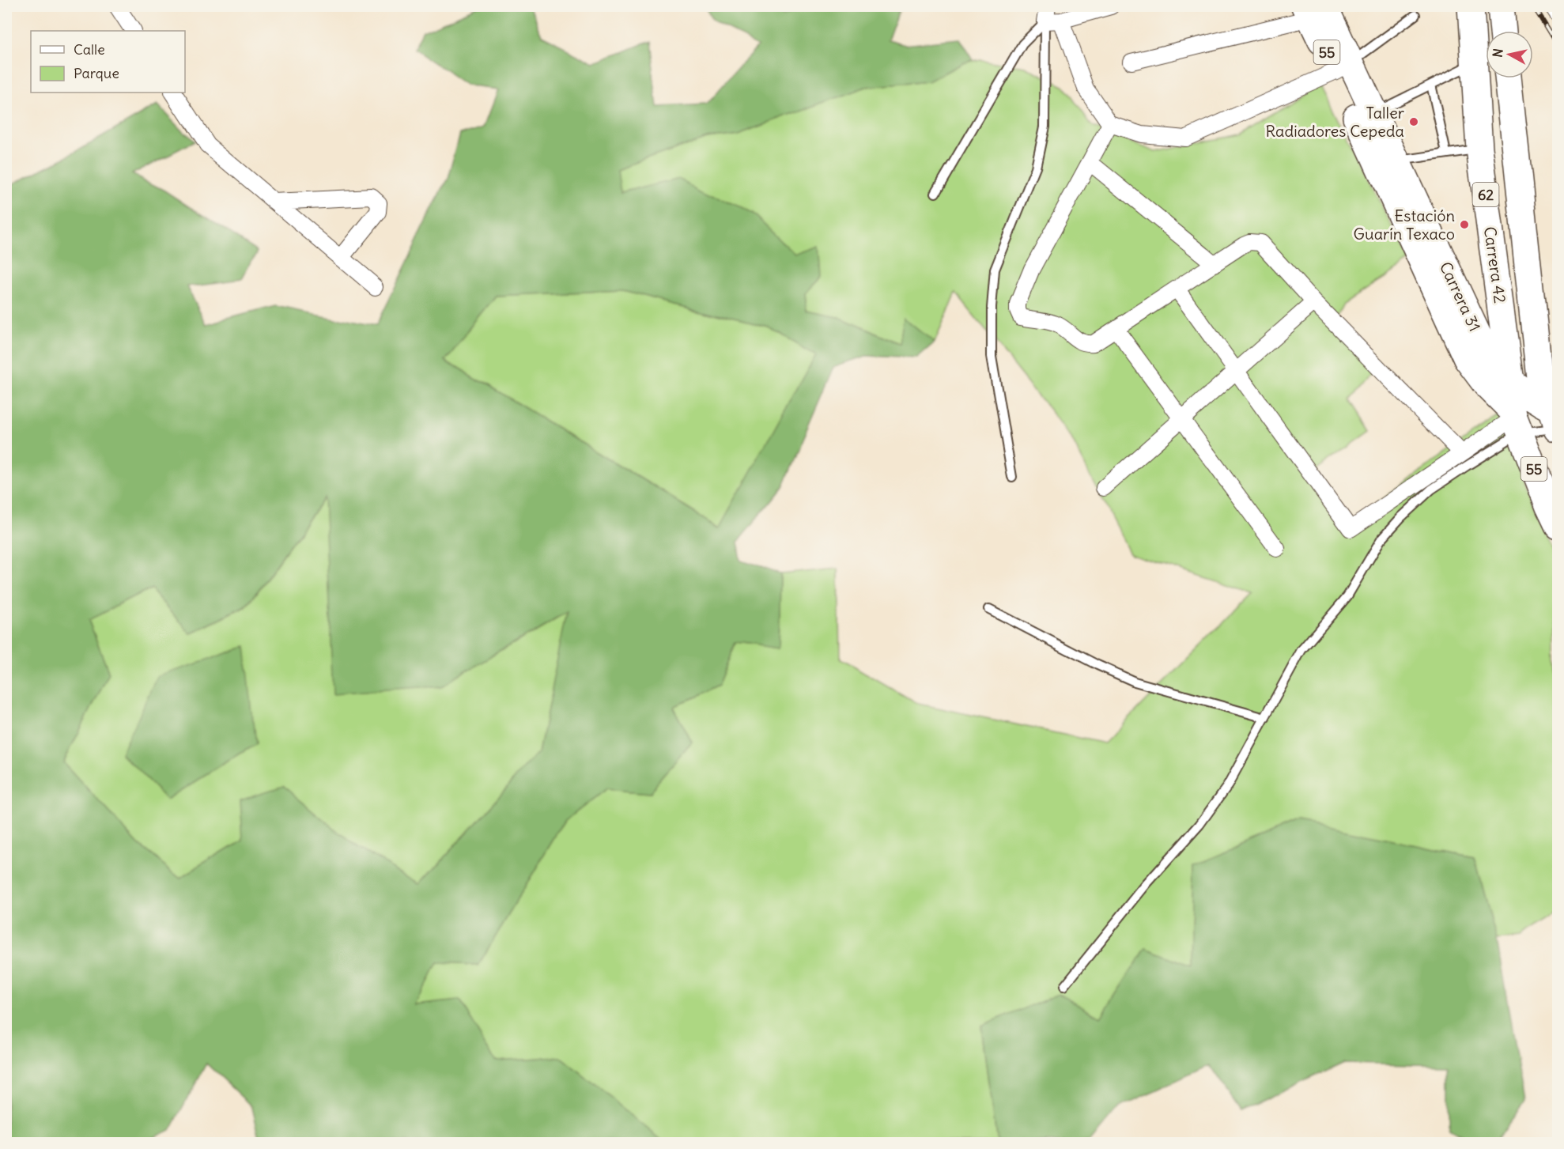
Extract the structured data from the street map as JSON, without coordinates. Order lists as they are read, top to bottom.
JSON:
{
  "streets": {
    "highway": [
      "55",
      "62",
      "Carrera 42",
      "Carrera 31"
    ]
  },
  "crossings": [
    ["55", "Carrera 42"],
    ["55", "Carrera 31"],
    ["Carrera 42", "Carrera 31"]
  ],
  "places": ["Taller Radiadores Cepeda", "Estación Guarín Texaco"],
  "legend": ["Calle", "Parque"],
  "north": "left"
}
